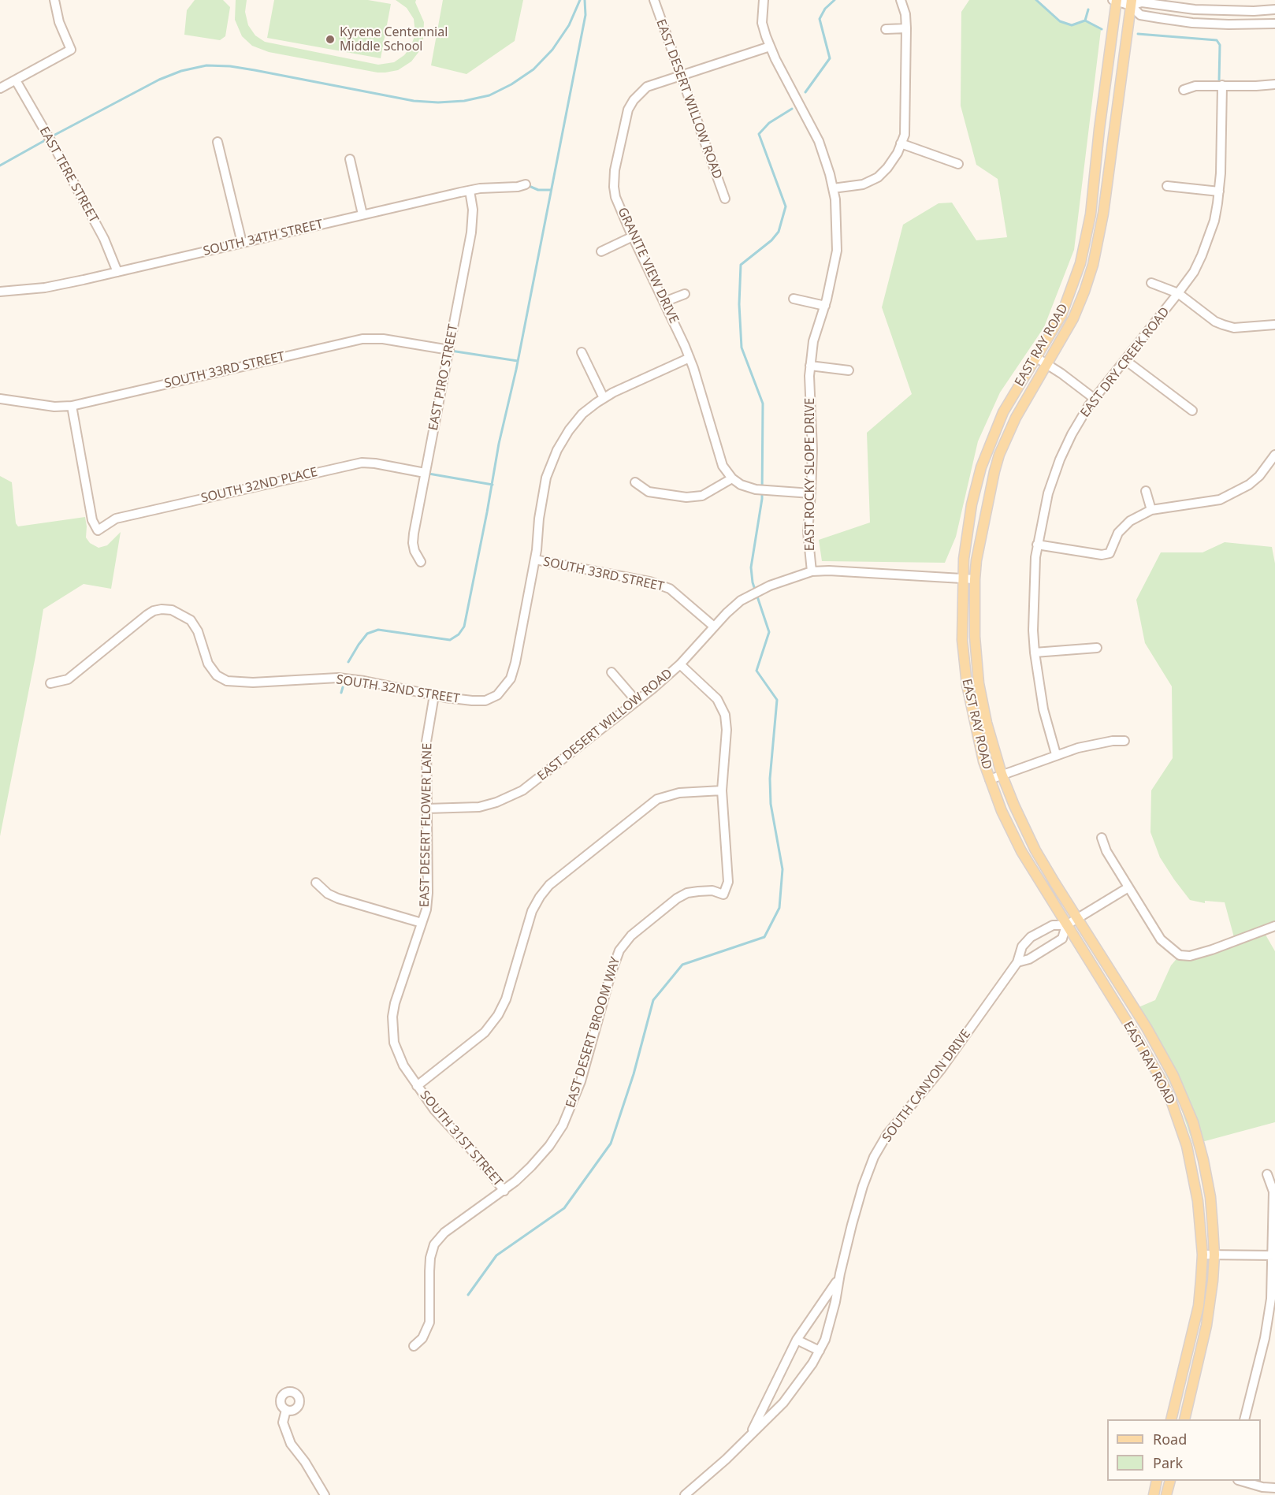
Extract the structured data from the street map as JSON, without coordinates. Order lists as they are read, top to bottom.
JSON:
{
  "streets": {
    "main road": ["EAST RAY ROAD"],
    "street": [
      "EAST DESERT WILLOW ROAD",
      "EAST TERE STREET",
      "SOUTH 34TH STREET",
      "GRANITE VIEW DRIVE",
      "EAST DRY CREEK ROAD",
      "SOUTH 33RD STREET",
      "EAST PIRO STREET",
      "EAST ROCKY SLOPE DRIVE",
      "SOUTH 32ND PLACE",
      "SOUTH 32ND STREET",
      "EAST DESERT FLOWER LANE",
      "EAST DESERT BROOM WAY",
      "SOUTH CANYON DRIVE",
      "SOUTH 31ST STREET"
    ]
  },
  "crossings": [
    ["EAST DESERT WILLOW ROAD", "GRANITE VIEW DRIVE"],
    ["EAST DESERT WILLOW ROAD", "SOUTH 33RD STREET"],
    ["EAST DESERT WILLOW ROAD", "EAST ROCKY SLOPE DRIVE"],
    ["EAST DESERT WILLOW ROAD", "EAST DESERT FLOWER LANE"],
    ["EAST TERE STREET", "SOUTH 34TH STREET"],
    ["SOUTH 34TH STREET", "EAST PIRO STREET"],
    ["GRANITE VIEW DRIVE", "EAST ROCKY SLOPE DRIVE"],
    ["EAST RAY ROAD", "SOUTH CANYON DRIVE"],
    ["SOUTH 33RD STREET", "EAST PIRO STREET"],
    ["SOUTH 33RD STREET", "SOUTH 32ND PLACE"],
    ["SOUTH 33RD STREET", "SOUTH 32ND STREET"],
    ["EAST PIRO STREET", "SOUTH 32ND PLACE"],
    ["SOUTH 32ND STREET", "EAST DESERT FLOWER LANE"],
    ["EAST DESERT FLOWER LANE", "SOUTH 31ST STREET"],
    ["EAST DESERT BROOM WAY", "SOUTH 31ST STREET"]
  ],
  "places": ["Kyrene Centennial Middle School"],
  "legend": ["Road", "Park"]
}
